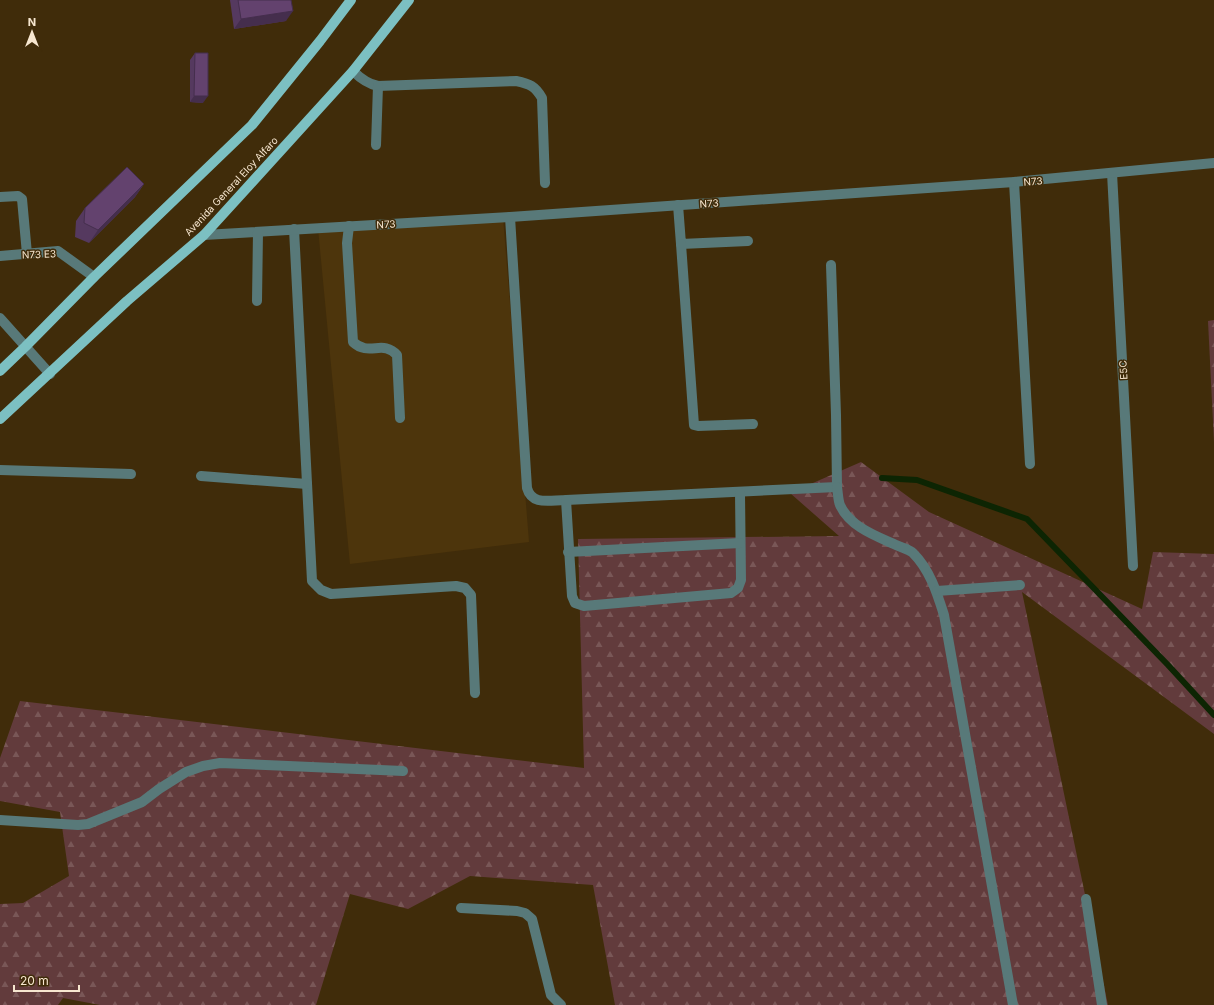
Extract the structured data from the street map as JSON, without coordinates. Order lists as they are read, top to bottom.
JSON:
{
  "streets": {
    "main road": ["Avenida General Eloy Alfaro"],
    "street": ["N73", "N73 E3", "E5C"]
  },
  "crossings": [
    ["N73", "Avenida General Eloy Alfaro"],
    ["N73", "E5C"]
  ],
  "scale_bar": "20 m",
  "north": "top"
}
